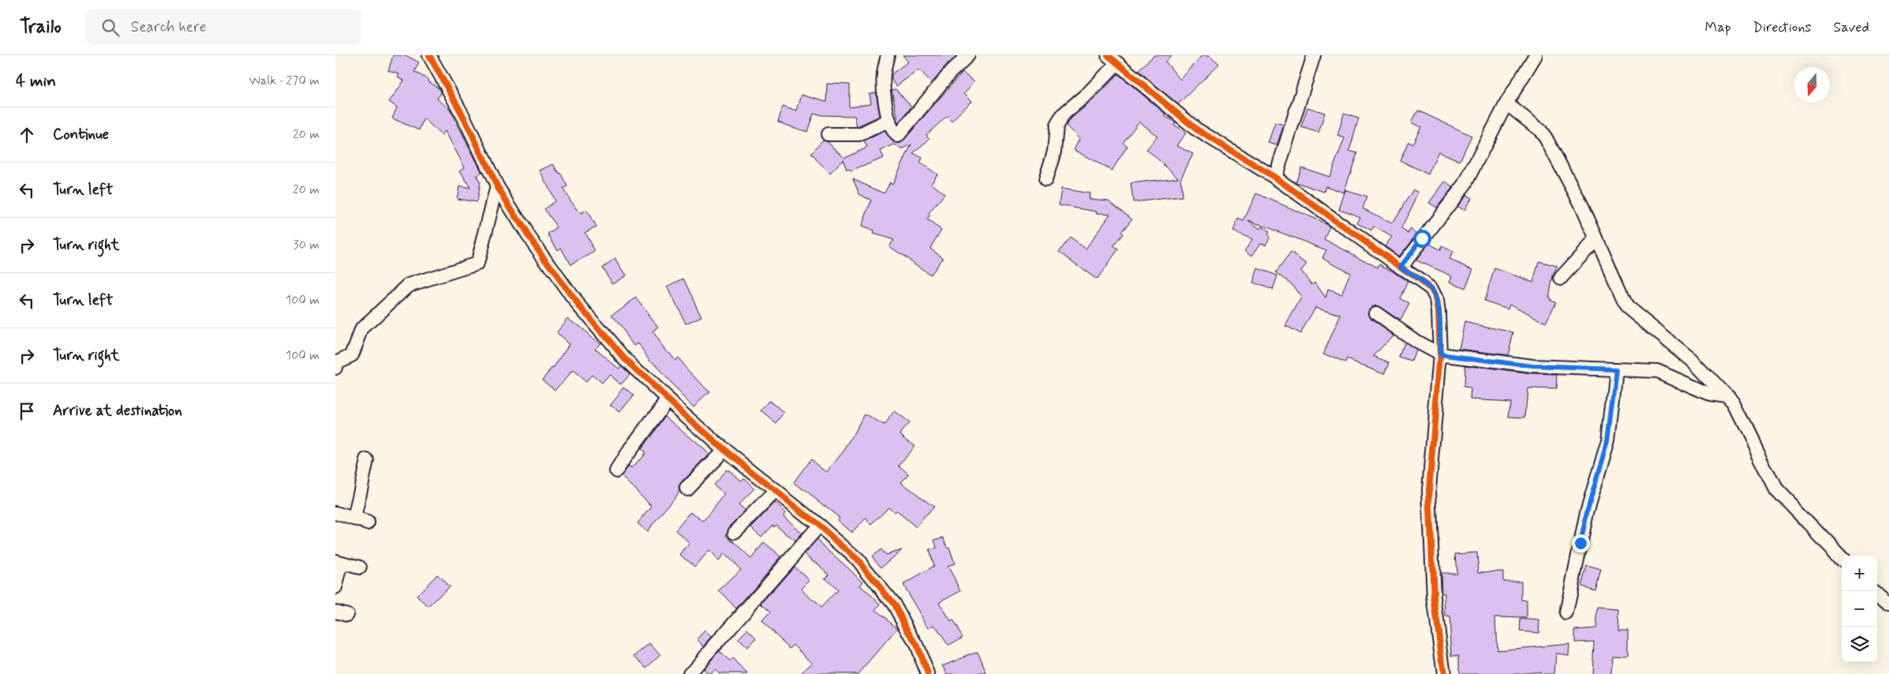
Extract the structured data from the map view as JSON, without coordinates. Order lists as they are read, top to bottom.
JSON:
{
  "north": "bottom",
  "page": {
    "header": "Trailo",
    "search": "Search here",
    "nav": ["Map", "Directions", "Saved"],
    "heading": ["4 min", "Walk · 270 m"],
    "list": [
      ["Continue", "20 m"],
      ["Turn left", "20 m"],
      ["Turn right", "30 m"],
      ["Turn left", "100 m"],
      ["Turn right", "100 m"],
      "Arrive at destination"
    ],
    "map_buttons": ["+", "−"]
  }
}
